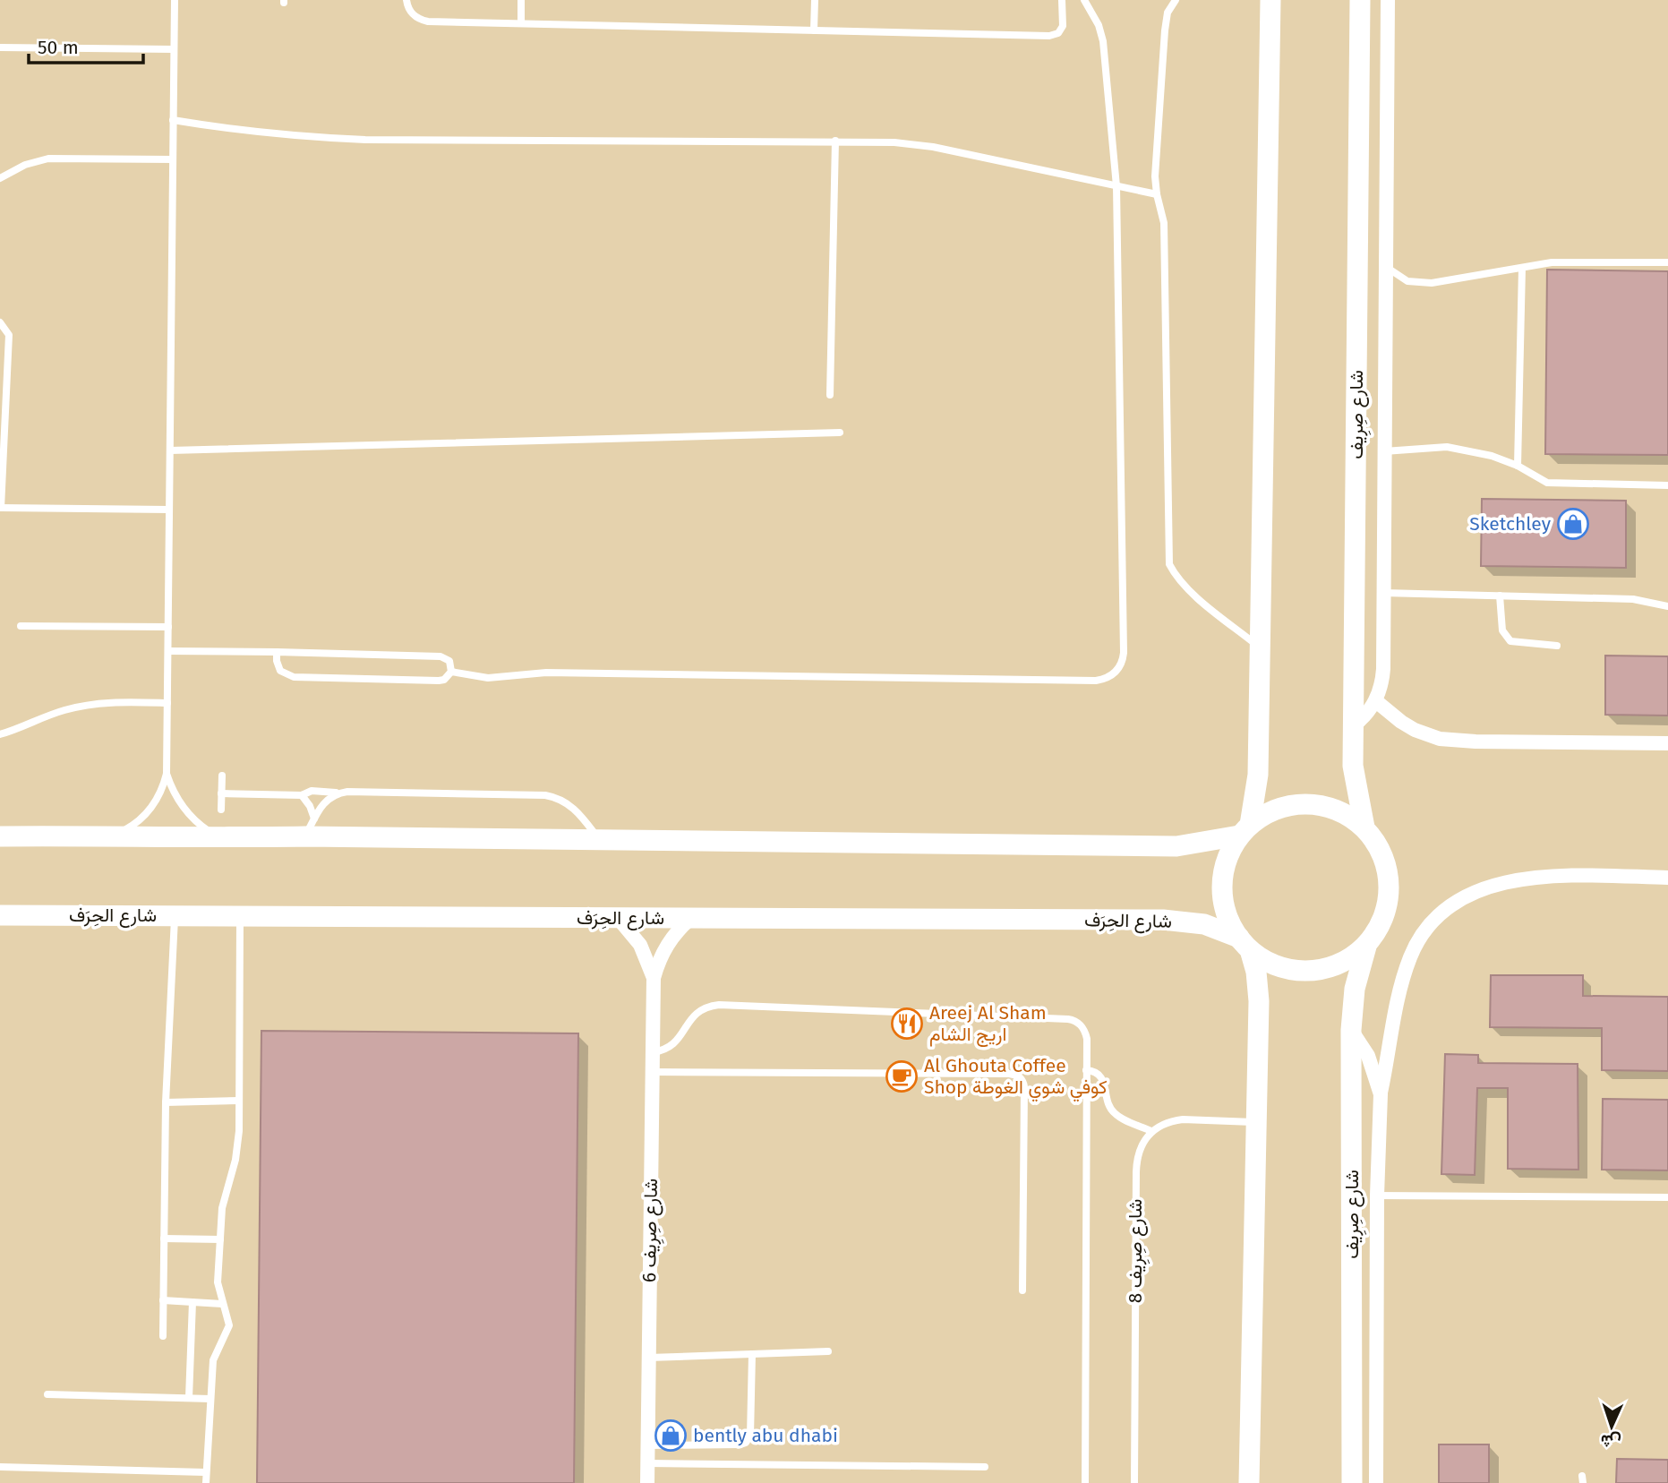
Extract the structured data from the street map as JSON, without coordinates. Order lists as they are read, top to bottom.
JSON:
{
  "streets": {
    "main road": ["شارع صِرِيف", "شارع الحِرَف"],
    "street": ["شارع صِرِيف 6"],
    "lane": ["شارع صِرِيف 8"]
  },
  "crossings": [
    ["شارع صِرِيف", "شارع الحِرَف"],
    ["شارع الحِرَف", "شارع صِرِيف 6"]
  ],
  "places": {
    "shop": ["Sketchley", "bently abu dhabi"],
    "restaurant": ["Areej Al Sham اريج الشام"],
    "cafe": ["Al Ghouta Coffee Shop كوفي شوي الغوطة"]
  },
  "scale_bar": "50 m",
  "north": "bottom"
}
